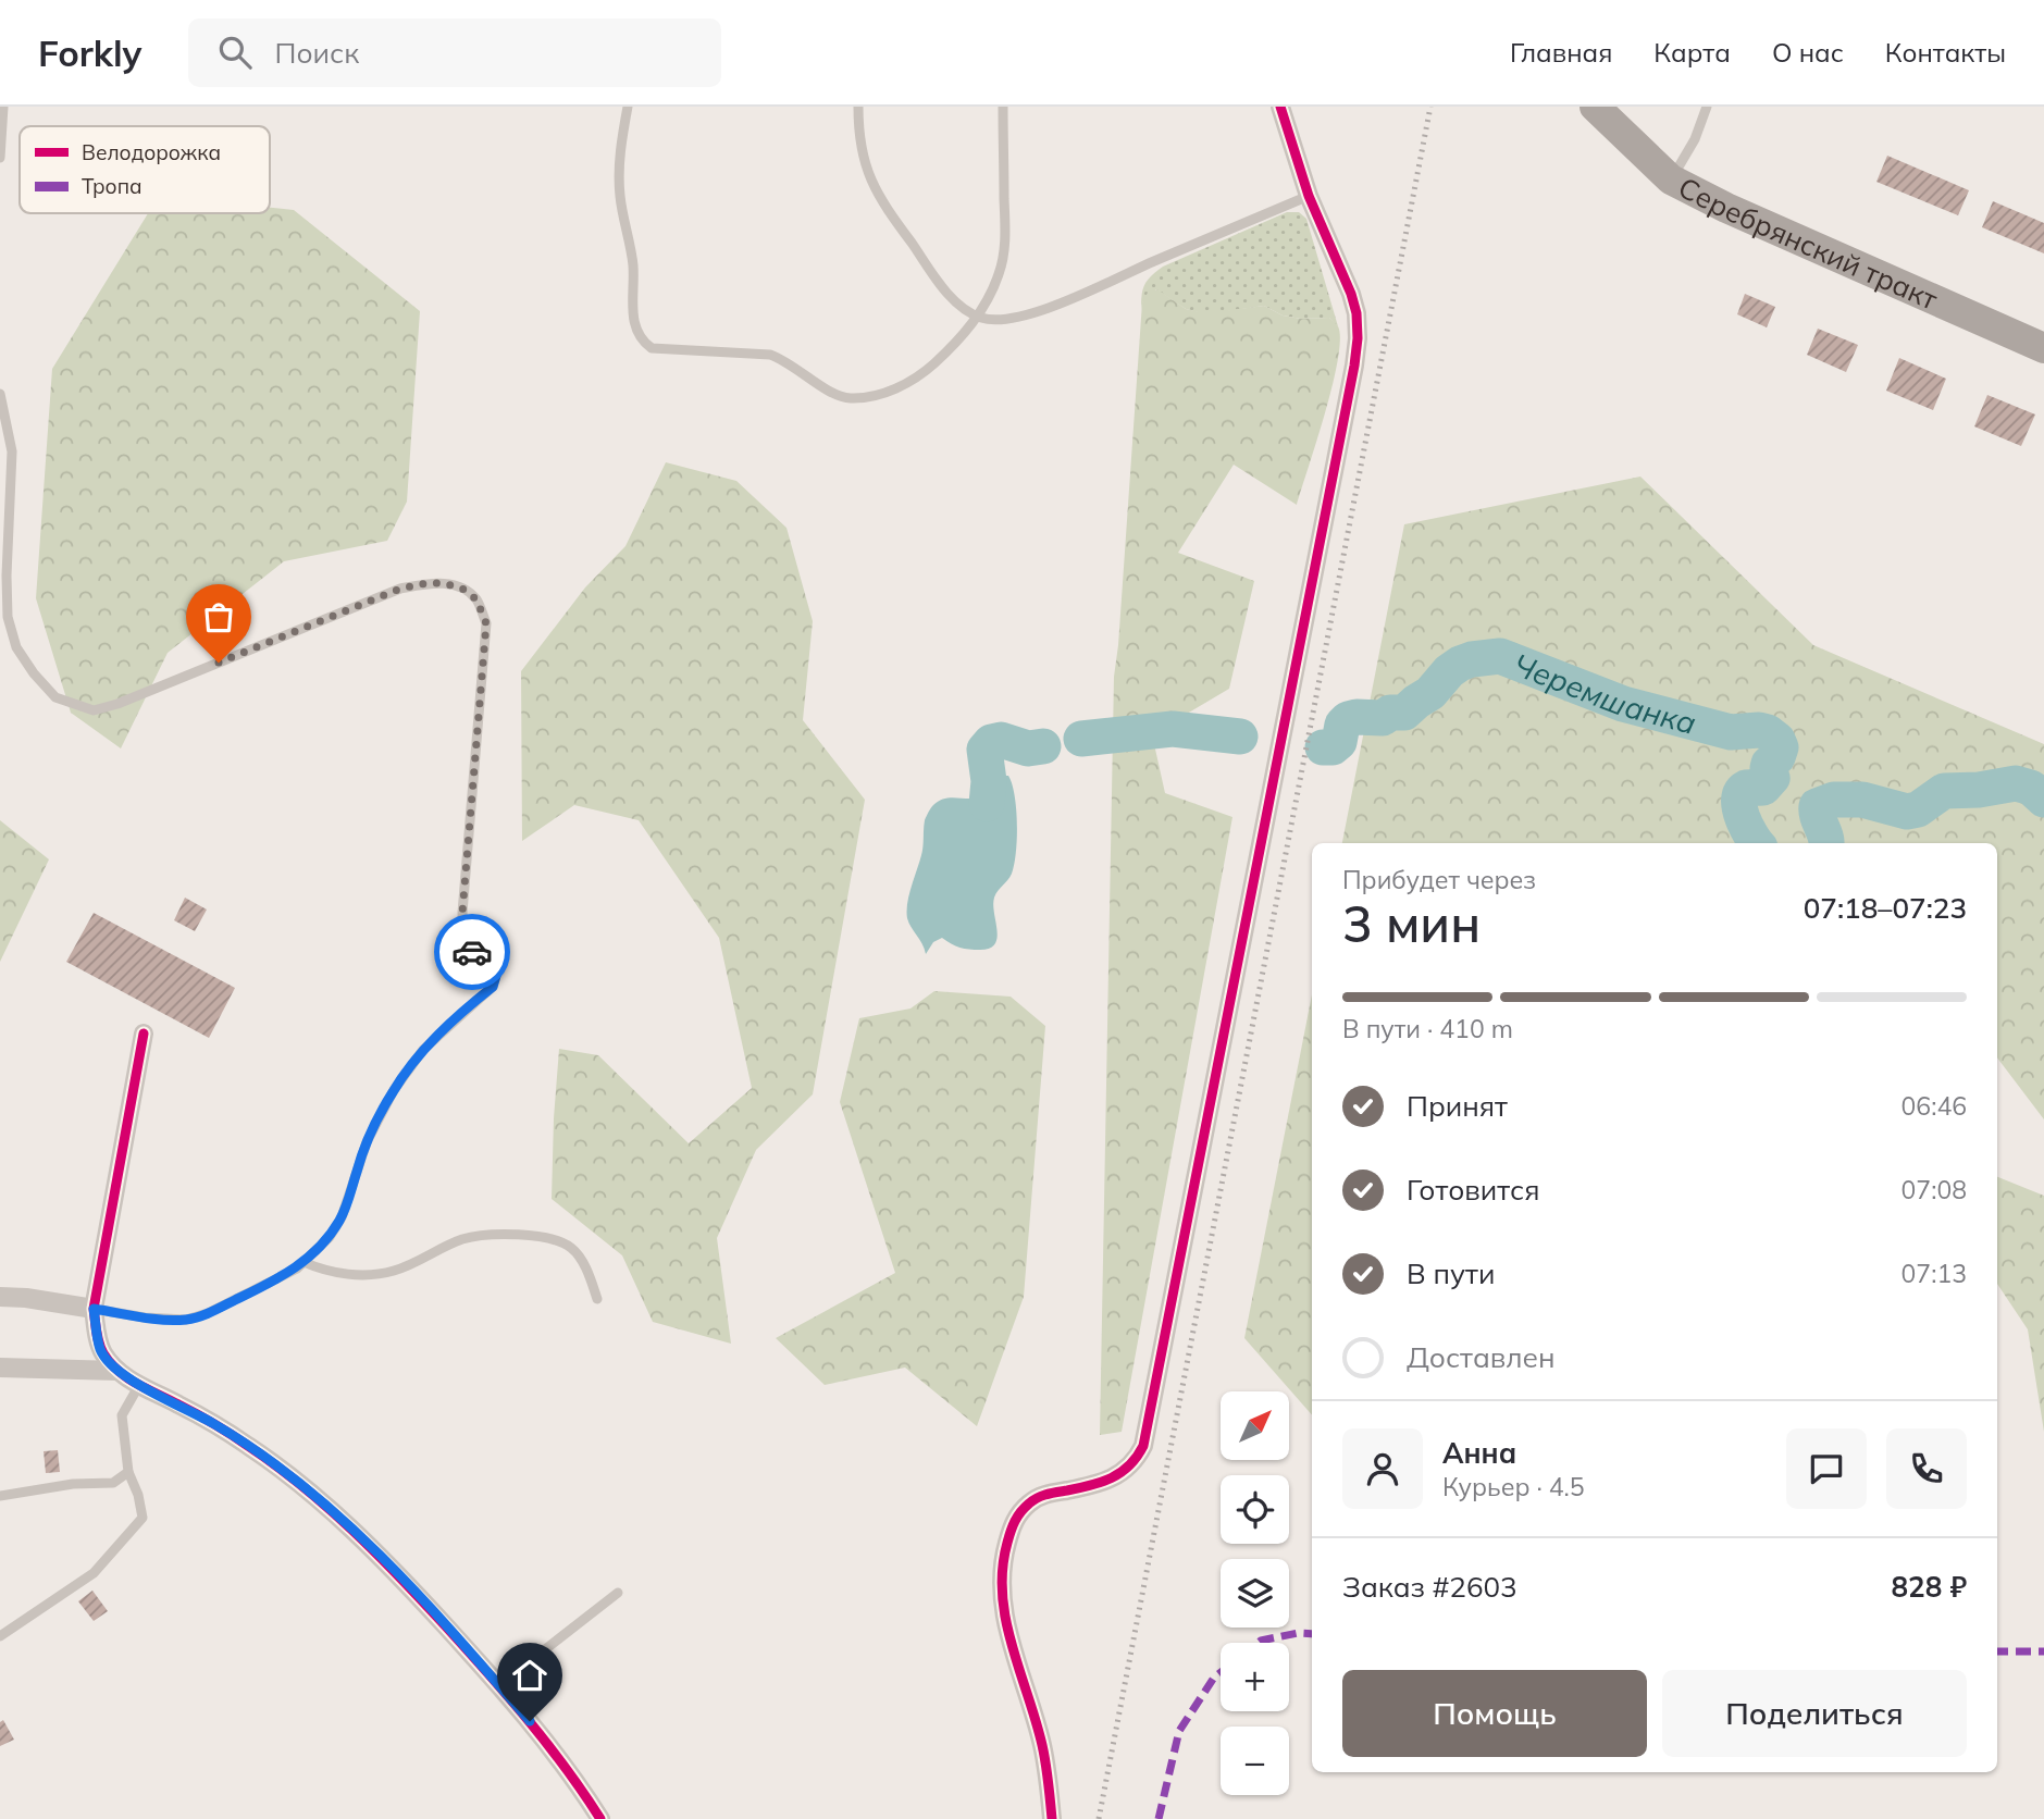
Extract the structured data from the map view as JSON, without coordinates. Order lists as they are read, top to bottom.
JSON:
{
  "streets": {
    "main road": ["Серебрянский тракт"]
  },
  "water": ["Черемшанка"],
  "legend": ["Велодорожка", "Тропа"],
  "north": "top right",
  "page": {
    "header": "Forkly",
    "search": "Поиск",
    "nav": [
      "Главная",
      "Карта",
      "О нас",
      "Контакты"
    ],
    "heading": ["3 мин", "Прибудет через", "07:18–07:23"],
    "panel": [
      "Анна",
      "Курьер · 4.5",
      "Заказ #2603",
      "828 ₽"
    ],
    "bar": "В пути · 410 m",
    "list": [
      ["Принят", "06:46"],
      ["Готовится", "07:08"],
      ["В пути", "07:13"],
      "Доставлен"
    ],
    "map_buttons": ["+", "−"],
    "buttons": ["Помощь", "Поделиться"]
  }
}
